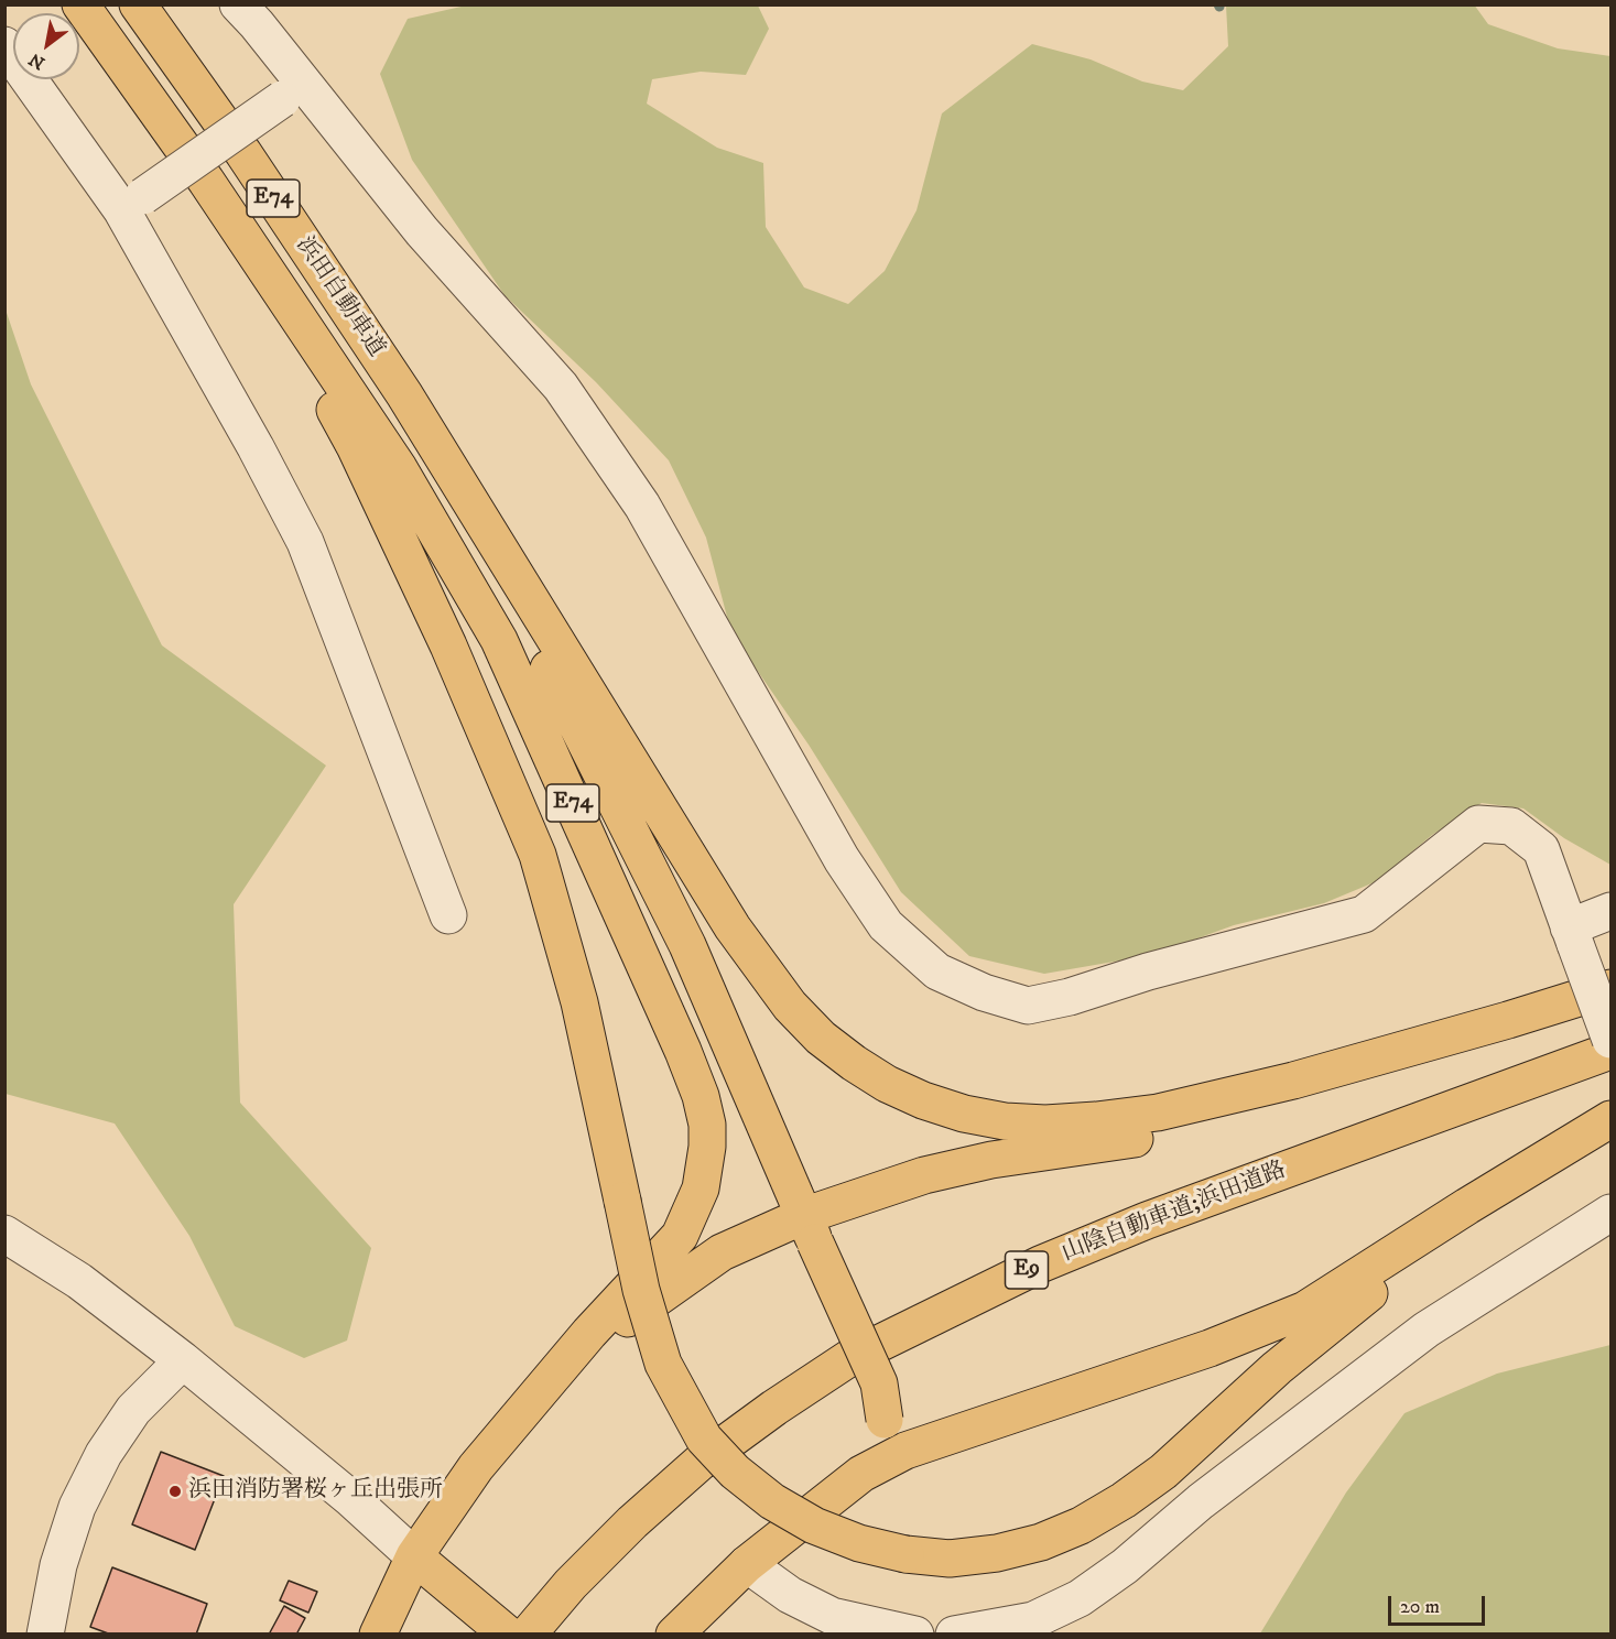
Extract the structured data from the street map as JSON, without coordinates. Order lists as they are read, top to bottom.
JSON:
{
  "streets": {
    "highway": [
      "E74",
      "浜田自動車道",
      "山陰自動車道;浜田道路",
      "E9"
    ]
  },
  "places": ["浜田消防署桜ヶ丘出張所"],
  "scale_bar": "20 m",
  "north": "bottom left"
}
